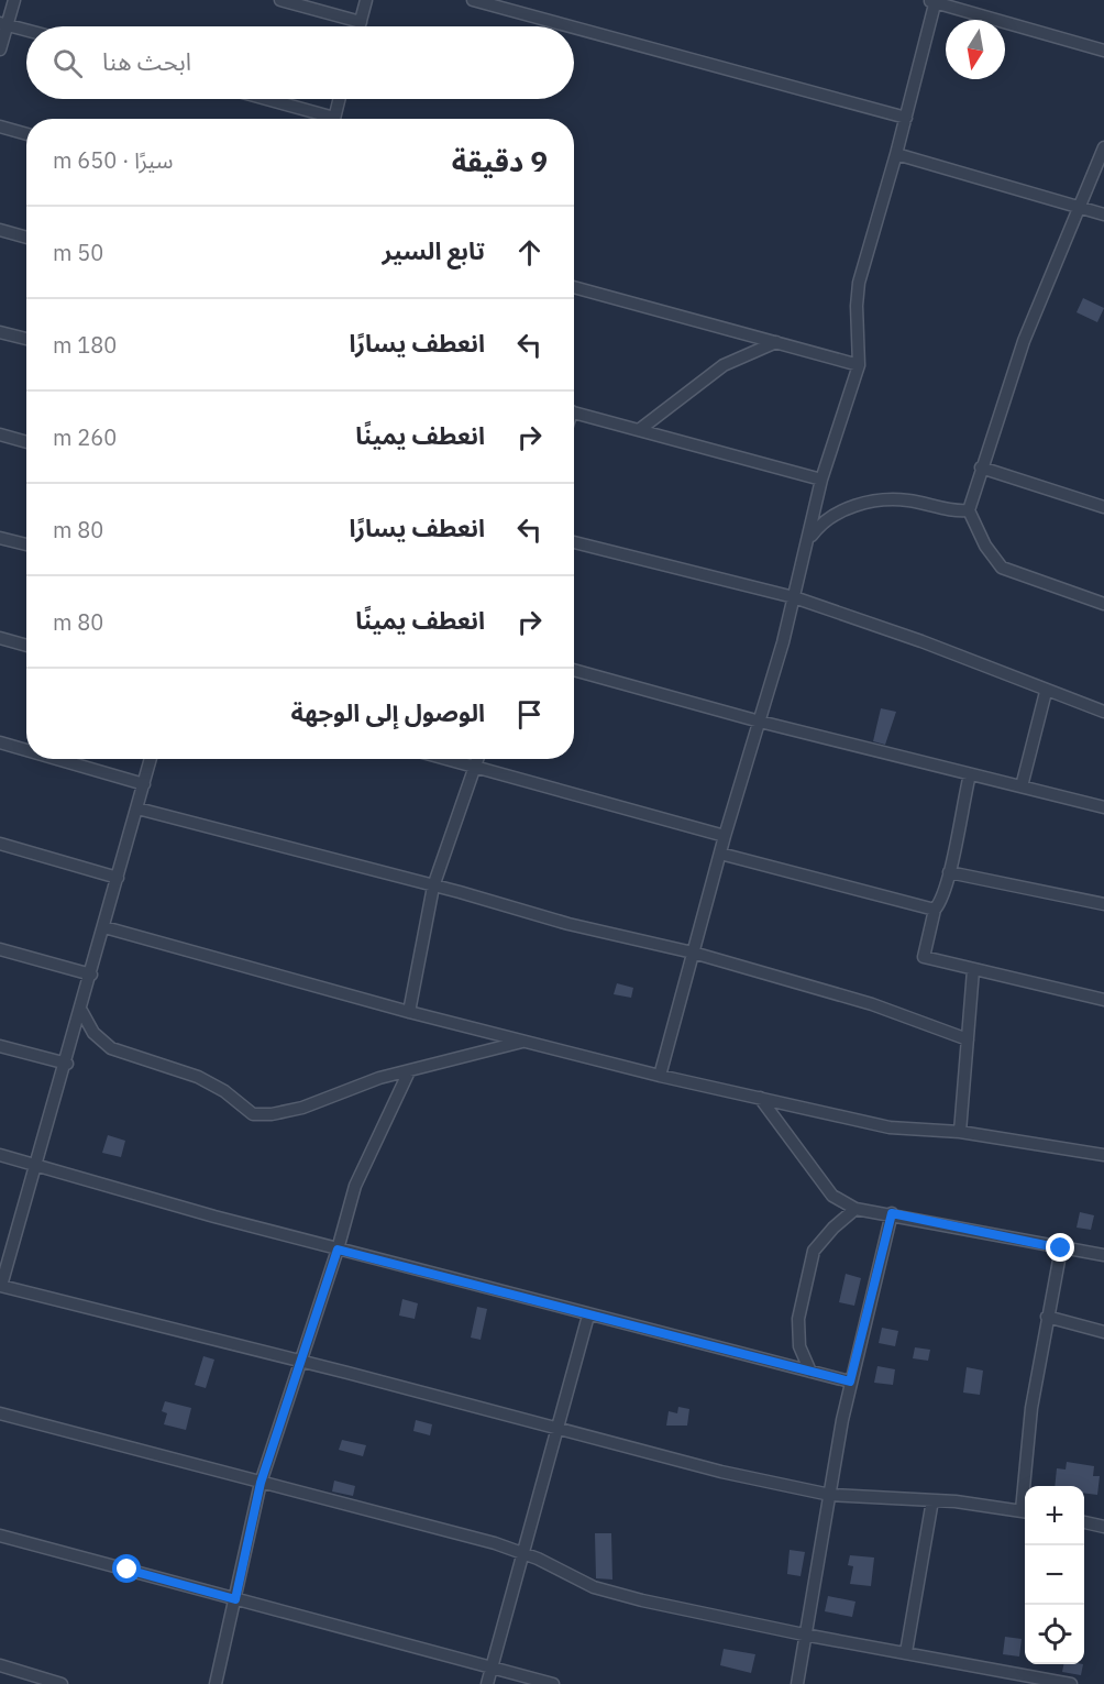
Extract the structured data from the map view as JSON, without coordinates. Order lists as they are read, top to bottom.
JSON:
{
  "north": "bottom",
  "page": {
    "search": "ابحث هنا",
    "heading": ["9 دقيقة", "سيرًا · 650 m"],
    "list": [
      ["تابع السير", "50 m"],
      ["انعطف يسارًا", "180 m"],
      ["انعطف يمينًا", "260 m"],
      ["انعطف يسارًا", "80 m"],
      ["انعطف يمينًا", "80 m"],
      "الوصول إلى الوجهة"
    ],
    "map_buttons": ["+", "−"]
  }
}
